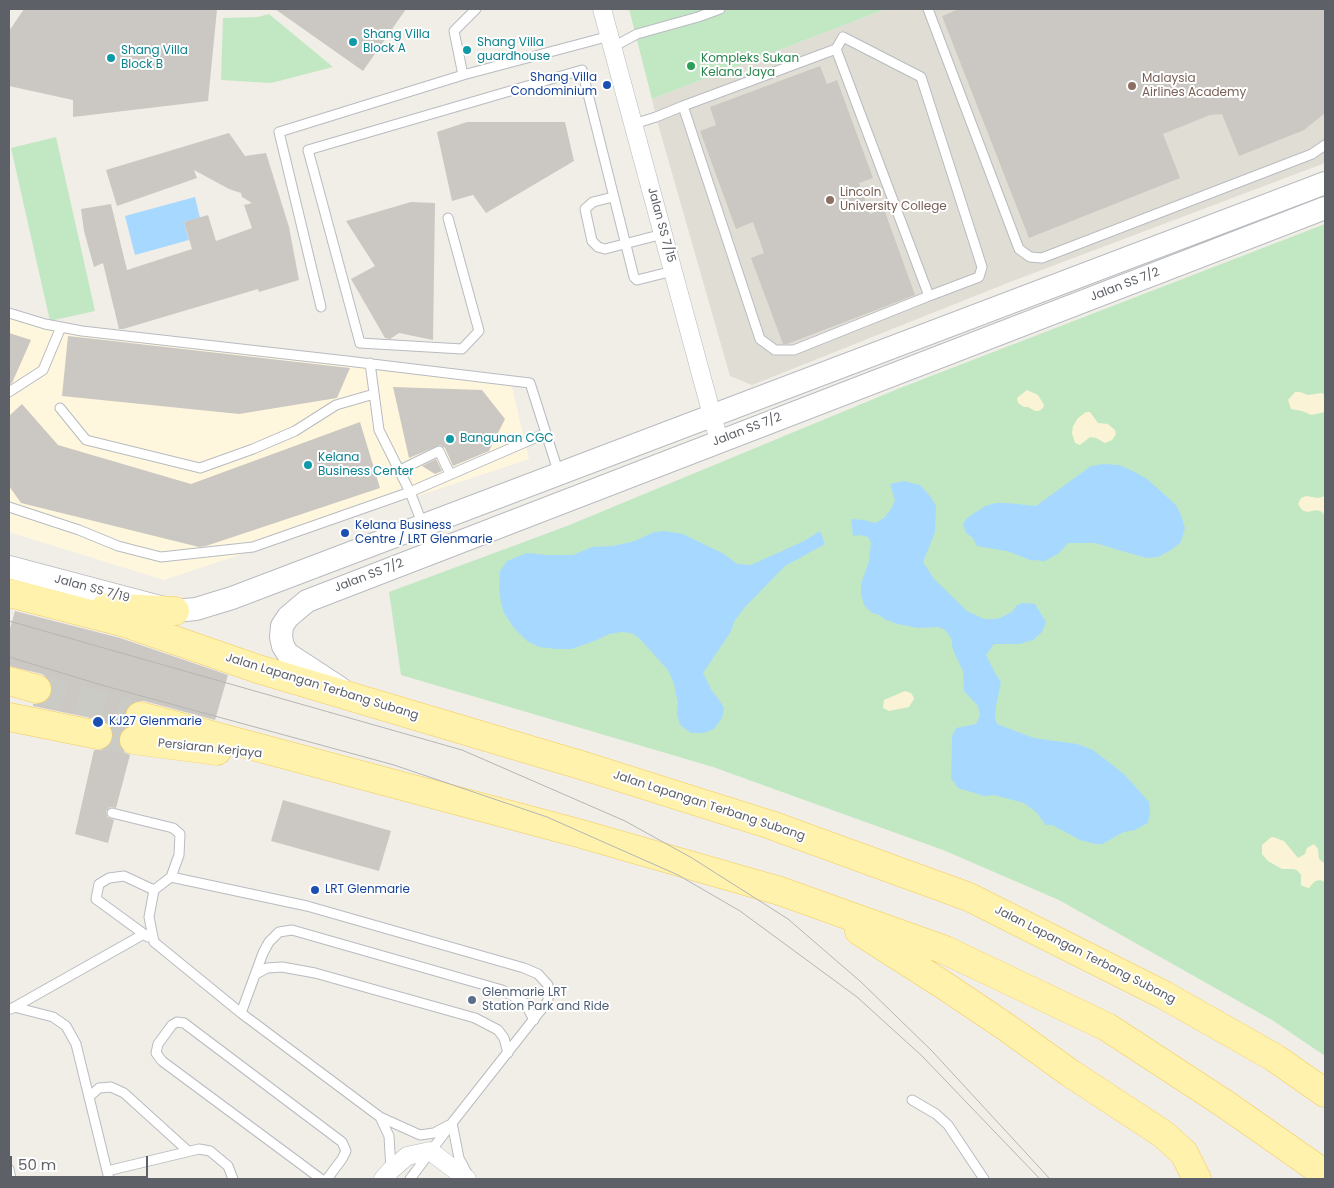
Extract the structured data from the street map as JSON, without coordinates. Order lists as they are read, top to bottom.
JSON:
{
  "streets": {
    "main road": ["Jalan Lapangan Terbang Subang", "Persiaran Kerjaya"],
    "street": ["Jalan SS 7/15", "Jalan SS 7/2", "Jalan SS 7/19"]
  },
  "crossings": [
    ["Jalan SS 7/15", "Jalan SS 7/2"],
    ["Jalan SS 7/2", "Jalan SS 7/19"],
    ["Jalan SS 7/2", "Jalan Lapangan Terbang Subang"]
  ],
  "places": [
    "Shang Villa Block A",
    "Shang Villa guardhouse",
    "Shang Villa Block B",
    "Kompleks Sukan Kelana Jaya",
    "Shang Villa Condominium",
    "Malaysia Airlines Academy",
    "Lincoln University College",
    "Bangunan CGC",
    "Kelana Business Center",
    "Kelana Business Centre / LRT Glenmarie",
    "KJ27 Glenmarie",
    "LRT Glenmarie",
    "Glenmarie LRT Station Park and Ride"
  ],
  "scale_bar": "50 m"
}
